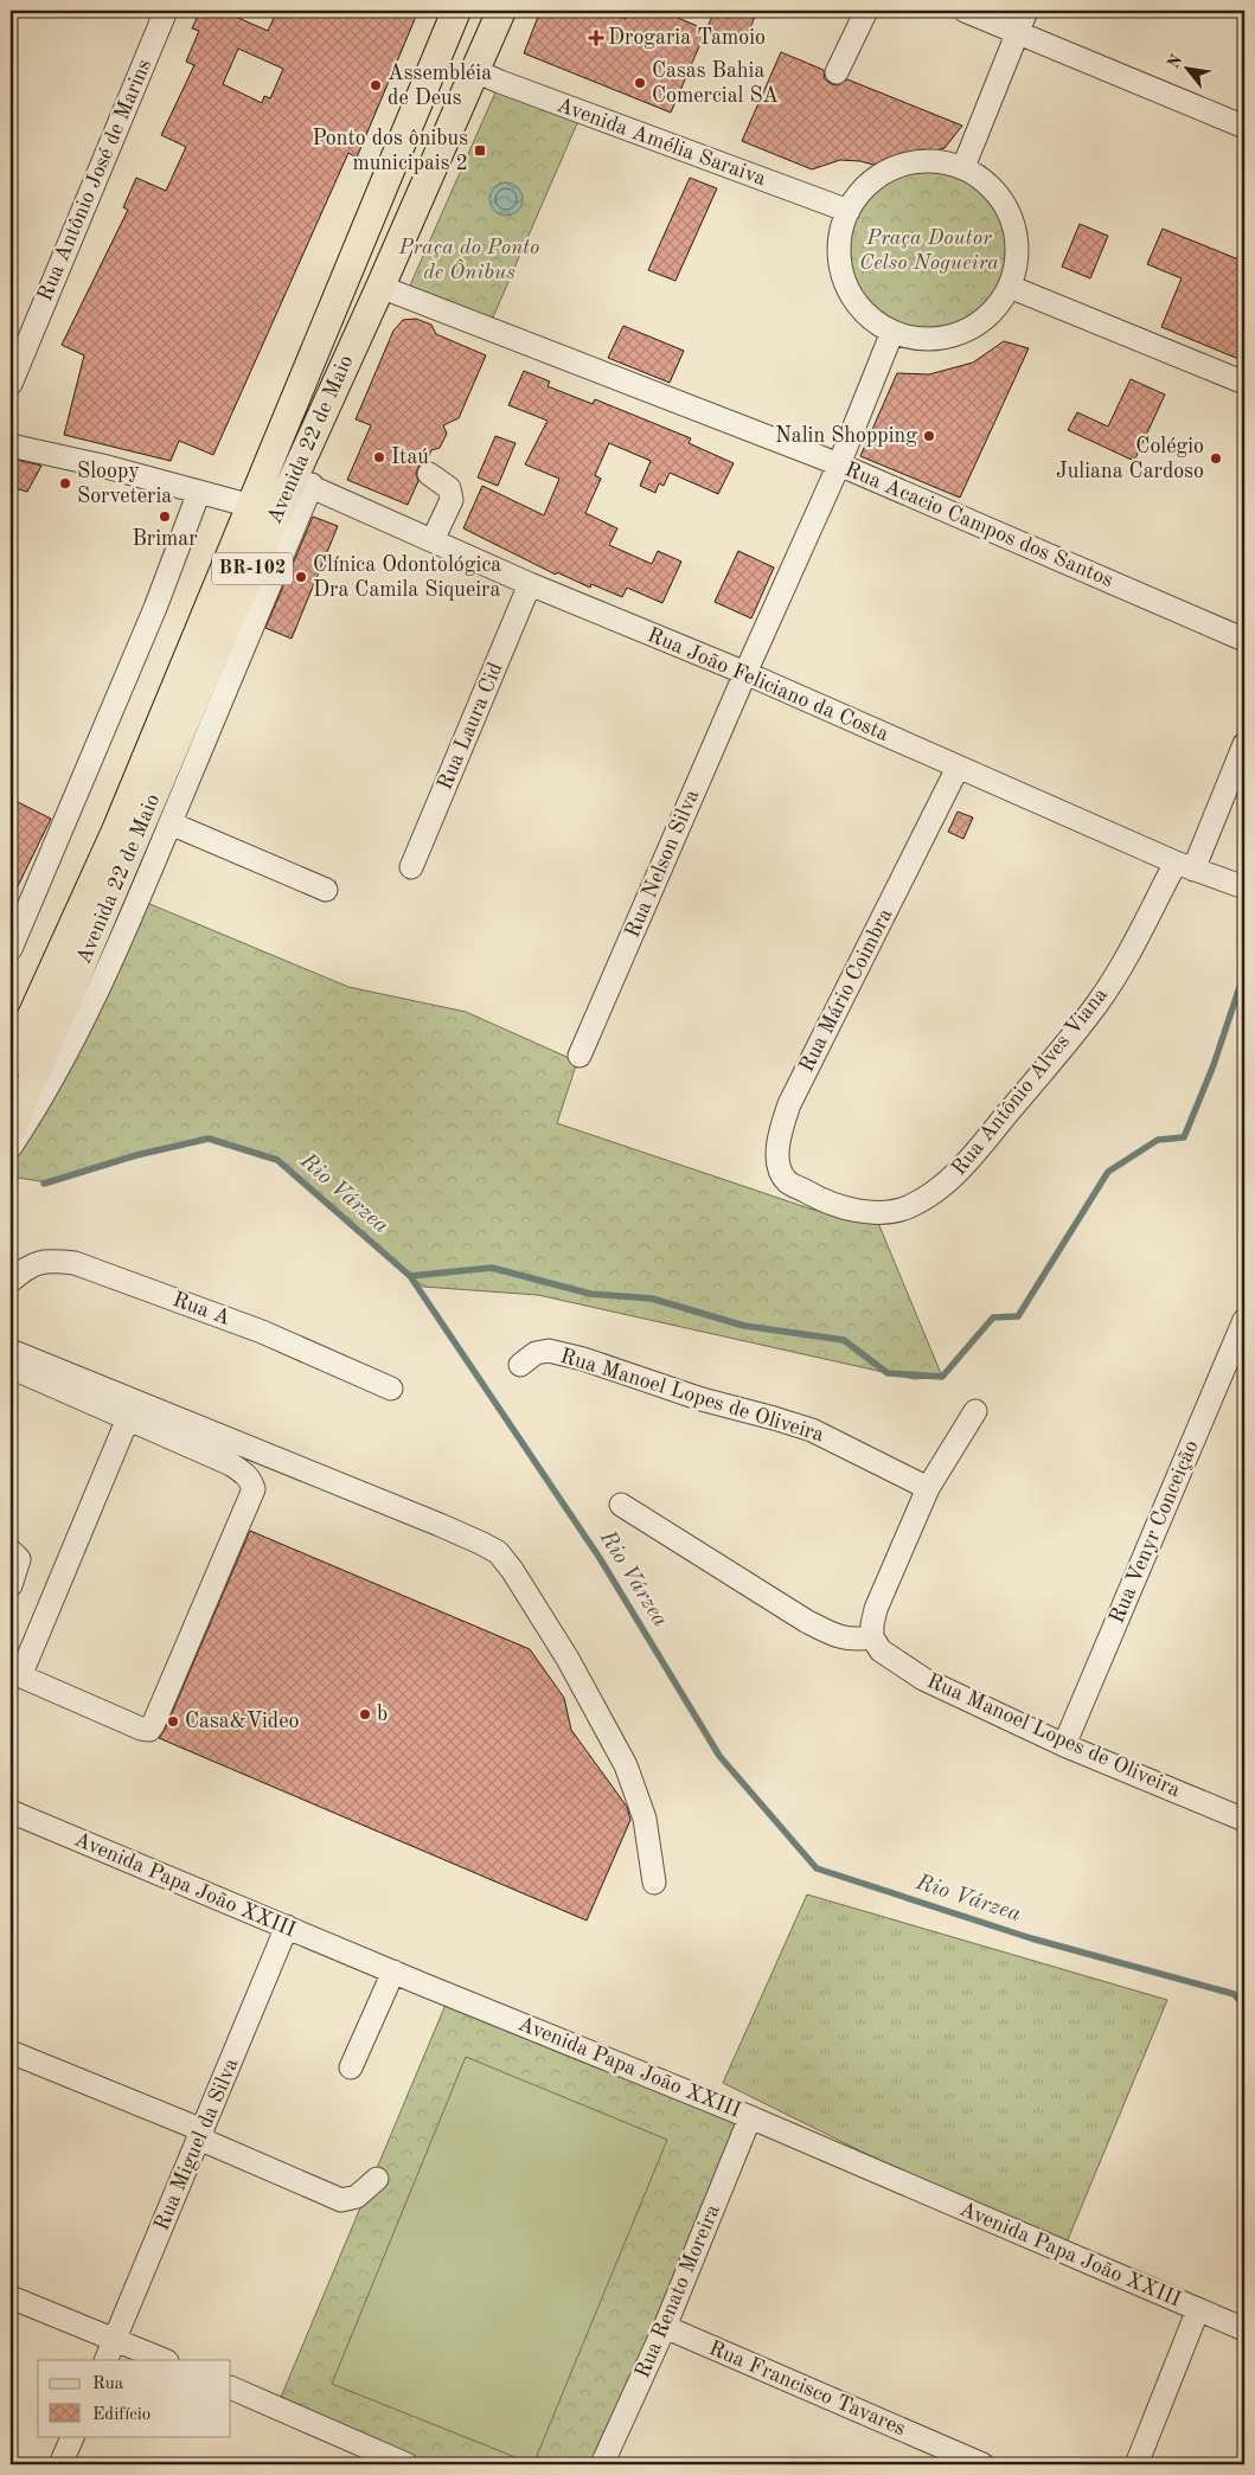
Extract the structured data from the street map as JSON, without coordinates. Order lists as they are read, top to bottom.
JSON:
{
  "streets": {
    "main road": ["Avenida 22 de Maio", "BR-102"],
    "street": [
      "Avenida Amélia Saraiva",
      "Rua Antônio José de Marins",
      "Rua Acacio Campos dos Santos",
      "Rua João Feliciano da Costa",
      "Rua Laura Cid",
      "Rua Nelson Silva",
      "Rua Mário Coimbra",
      "Rua Antônio Alves Viana",
      "Rua A",
      "Rua Manoel Lopes de Oliveira",
      "Rua Venyr Conceição",
      "Avenida Papa João XXIII",
      "Rua Miguel da Silva",
      "Rua Renato Moreira",
      "Rua Francisco Tavares"
    ]
  },
  "crossings": [
    ["Avenida Amélia Saraiva", "Avenida 22 de Maio"],
    ["Avenida Amélia Saraiva", "Rua Nelson Silva"],
    ["Avenida 22 de Maio", "Rua Acacio Campos dos Santos"],
    ["Avenida 22 de Maio", "Rua João Feliciano da Costa"],
    ["Rua Acacio Campos dos Santos", "Rua Nelson Silva"],
    ["Rua João Feliciano da Costa", "Rua Laura Cid"],
    ["Rua João Feliciano da Costa", "Rua Nelson Silva"],
    ["Rua João Feliciano da Costa", "Rua Mário Coimbra"],
    ["Rua João Feliciano da Costa", "Rua Antônio Alves Viana"],
    ["Rua Mário Coimbra", "Rua Antônio Alves Viana"],
    ["Rua Manoel Lopes de Oliveira", "Rua Venyr Conceição"],
    ["Avenida Papa João XXIII", "Rua Miguel da Silva"],
    ["Avenida Papa João XXIII", "Rua Renato Moreira"],
    ["Rua Renato Moreira", "Rua Francisco Tavares"]
  ],
  "water": ["Rio Várzea"],
  "parks": ["Praça Doutor Celso Nogueira", "Praça do Ponto de Ônibus"],
  "places": {
    "health": ["Drogaria Tamoio"],
    "other": [
      "Casas Bahia Comercial SA",
      "Assembléia de Deus",
      "Nalin Shopping",
      "Itaú",
      "Colégio Juliana Cardoso",
      "Sloopy Sorveteria",
      "Brimar",
      "Clínica Odontológica Dra Camila Siqueira",
      "b",
      "Casa&Video"
    ],
    "transit": ["Ponto dos ônibus municipais 2"]
  },
  "legend": ["Rua", "Edifício"],
  "north": "top left"
}
